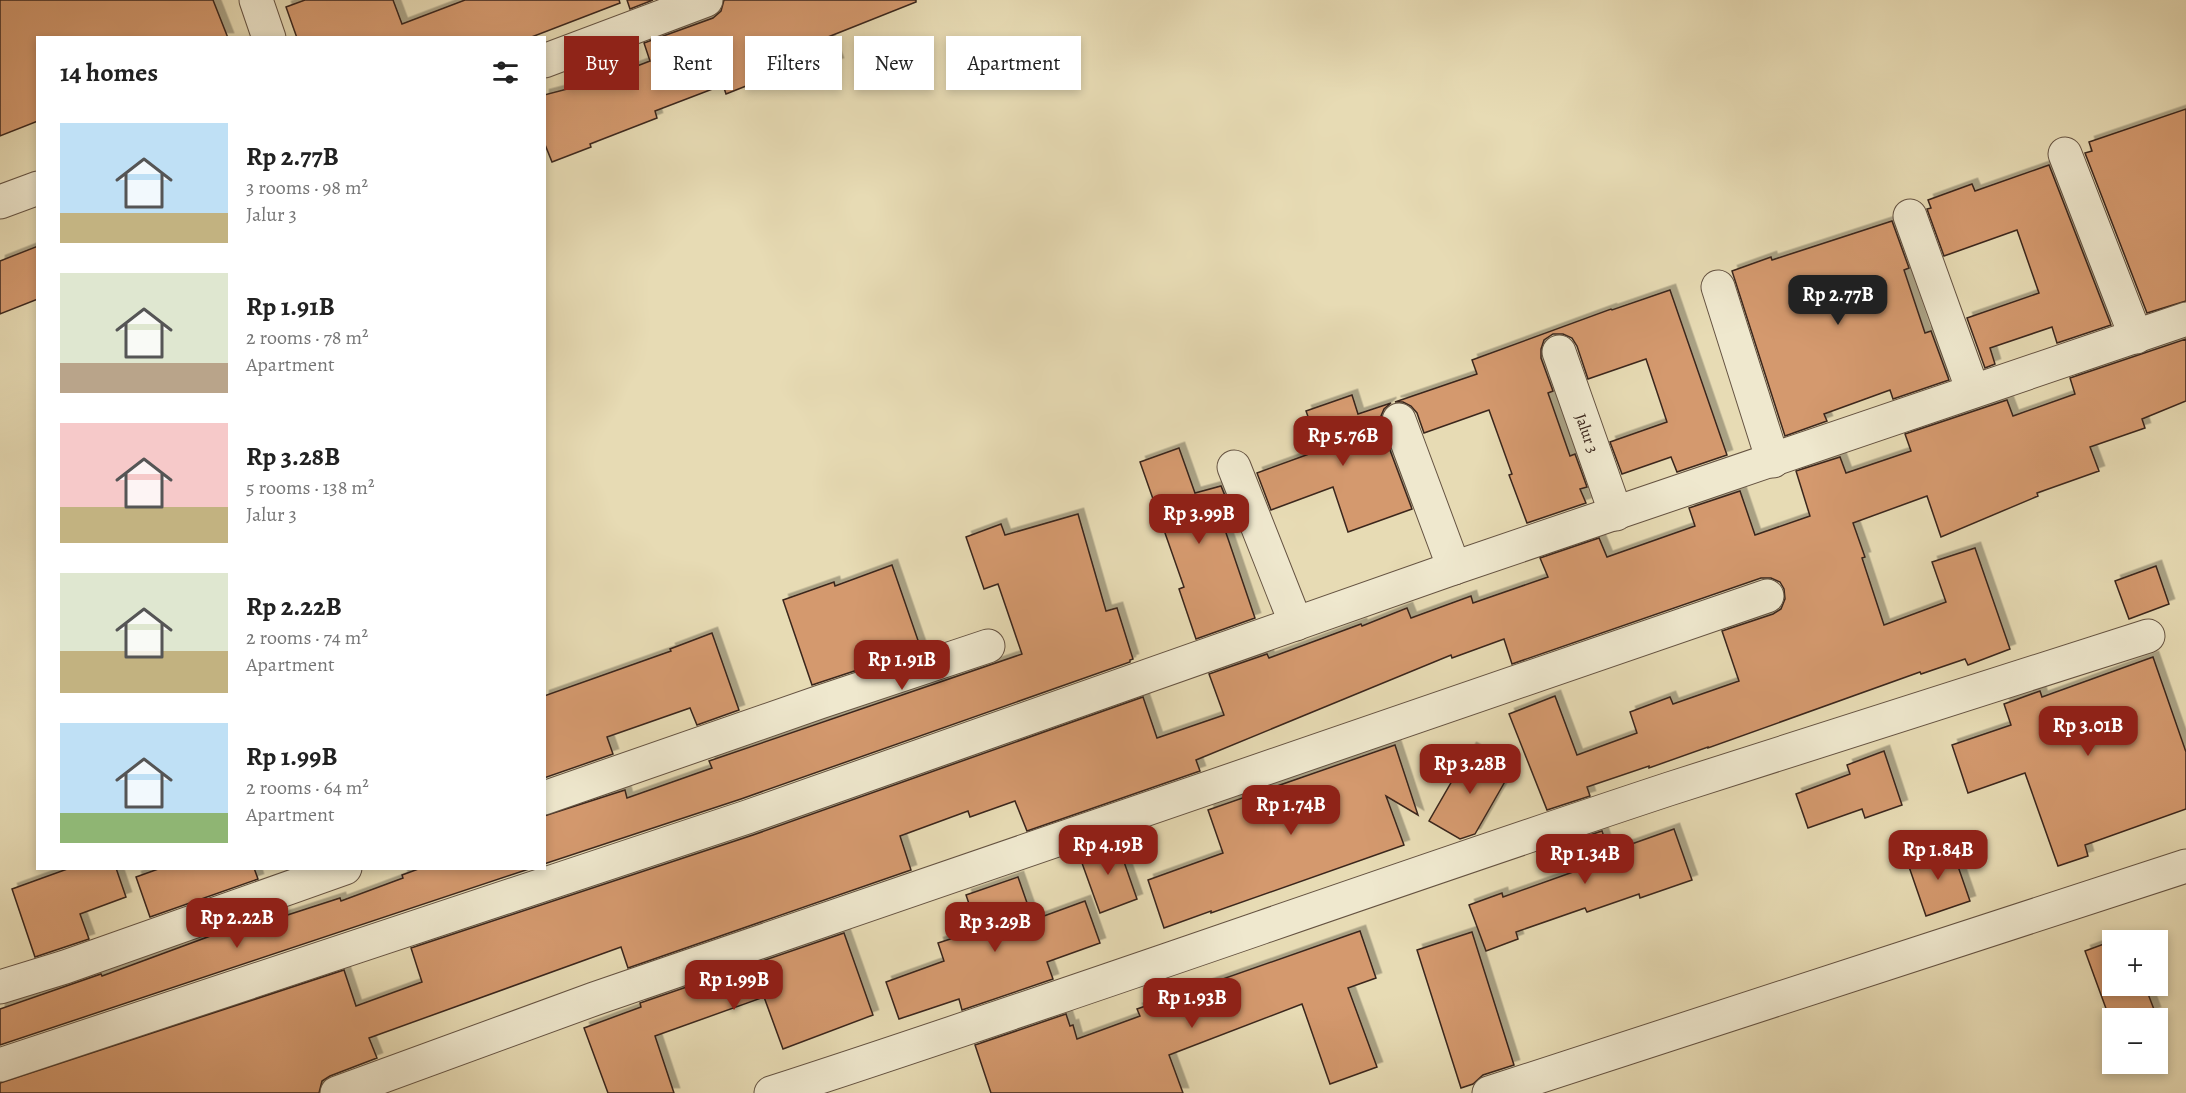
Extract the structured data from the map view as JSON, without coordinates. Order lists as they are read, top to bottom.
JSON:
{
  "streets": {
    "street": ["Jalur 3"]
  },
  "page": {
    "chip": [
      "Buy",
      "Rent",
      "Filters",
      "New",
      "Apartment"
    ],
    "heading": "14 homes",
    "list": [
      {
        "name": "Rp 2.77B",
        "note": "3 rooms · 98 m² · Jalur 3"
      },
      {
        "name": "Rp 1.91B",
        "note": "2 rooms · 78 m² · Apartment"
      },
      {
        "name": "Rp 3.28B",
        "note": "5 rooms · 138 m² · Jalur 3"
      },
      {
        "name": "Rp 2.22B",
        "note": "2 rooms · 74 m² · Apartment"
      },
      {
        "name": "Rp 1.99B",
        "note": "2 rooms · 64 m² · Apartment"
      }
    ],
    "price": [
      "Rp 2.77B",
      "Rp 5.76B",
      "Rp 3.99B",
      "Rp 1.91B",
      "Rp 3.01B",
      "Rp 3.28B",
      "Rp 1.74B",
      "Rp 4.19B",
      "Rp 1.84B",
      "Rp 1.34B",
      "Rp 2.22B",
      "Rp 3.29B",
      "Rp 1.99B",
      "Rp 1.93B"
    ],
    "map_buttons": ["+", "−"]
  }
}
